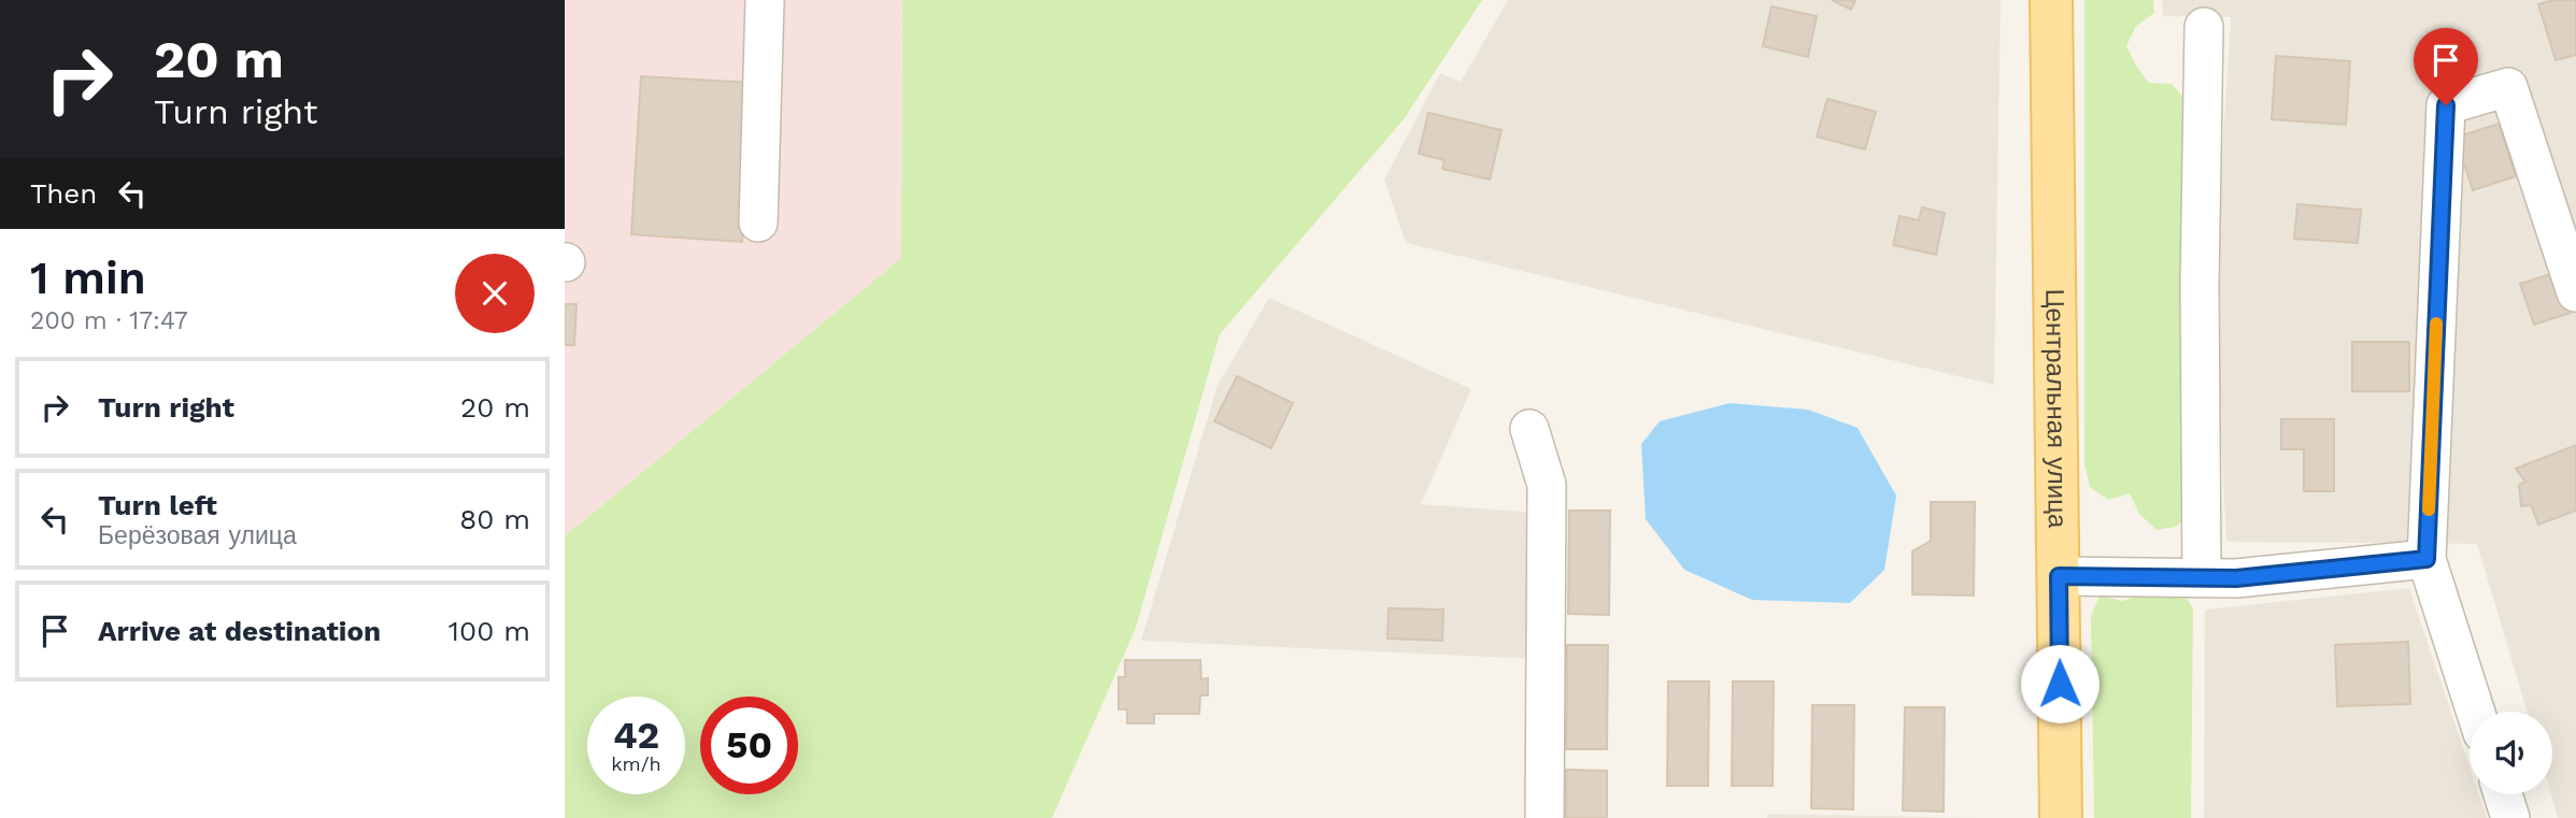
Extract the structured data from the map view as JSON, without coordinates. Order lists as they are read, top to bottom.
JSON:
{
  "streets": {
    "main road": ["Центральная улица"]
  },
  "page": {
    "turn": ["20 m", "Turn right"],
    "then": "Then",
    "heading": ["1 min", "200 m · 17:47"],
    "list": [
      {
        "name": "Turn right",
        "value": "20 m"
      },
      {
        "name": "Turn left",
        "note": "Берёзовая улица",
        "value": "80 m"
      },
      {
        "name": "Arrive at destination",
        "value": "100 m"
      }
    ],
    "speed": "42 km/h",
    "limit": "50"
  }
}
